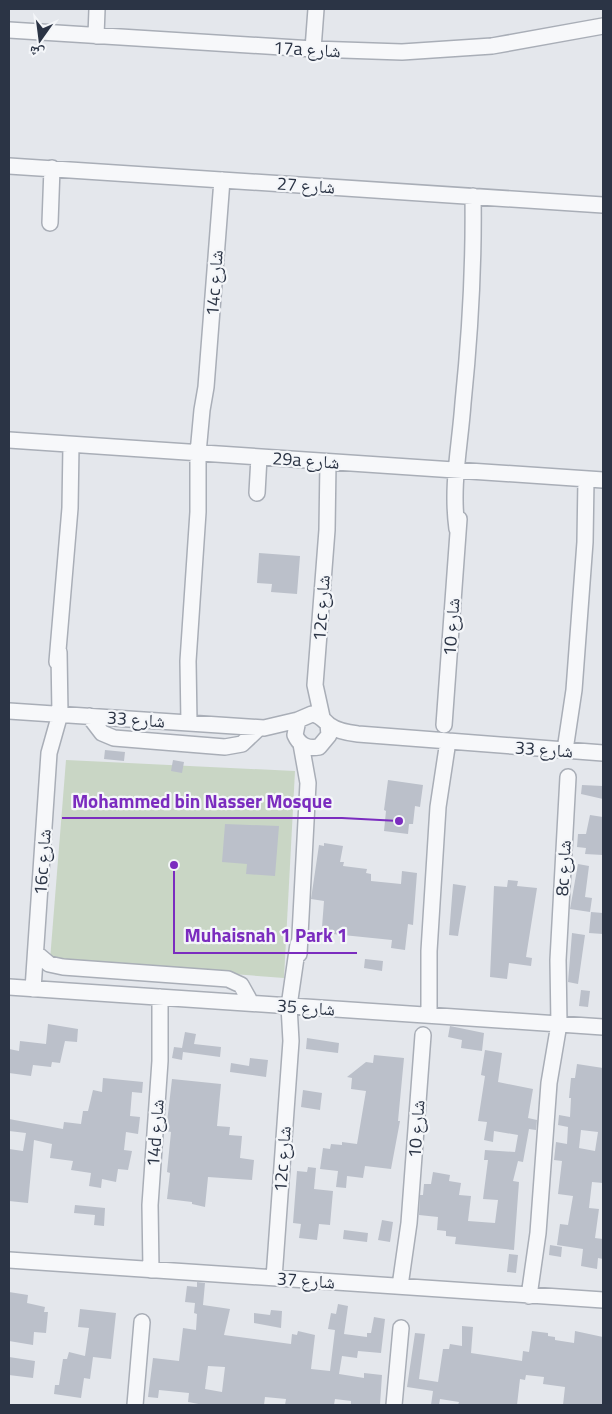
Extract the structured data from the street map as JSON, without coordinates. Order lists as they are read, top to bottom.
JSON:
{
  "streets": {
    "street": [
      "17a شارع",
      "شارع 27",
      "14c شارع",
      "29a شارع",
      "12c شارع",
      "شارع 10",
      "شارع 33",
      "16c شارع",
      "8c شارع",
      "شارع 35",
      "14d شارع",
      "شارع 37"
    ]
  },
  "crossings": [
    ["شارع 27", "14c شارع"],
    ["شارع 27", "شارع 10"],
    ["14c شارع", "29a شارع"],
    ["14c شارع", "شارع 33"],
    ["29a شارع", "12c شارع"],
    ["29a شارع", "شارع 10"],
    ["29a شارع", "16c شارع"],
    ["12c شارع", "شارع 33"],
    ["12c شارع", "شارع 35"],
    ["12c شارع", "شارع 37"],
    ["شارع 10", "شارع 37"],
    ["شارع 33", "16c شارع"],
    ["16c شارع", "شارع 35"],
    ["8c شارع", "شارع 35"],
    ["8c شارع", "شارع 37"],
    ["شارع 35", "14d شارع"],
    ["14d شارع", "شارع 37"]
  ],
  "places": ["Mohammed bin Nasser Mosque", "Muhaisnah 1 Park 1"],
  "north": "bottom"
}
